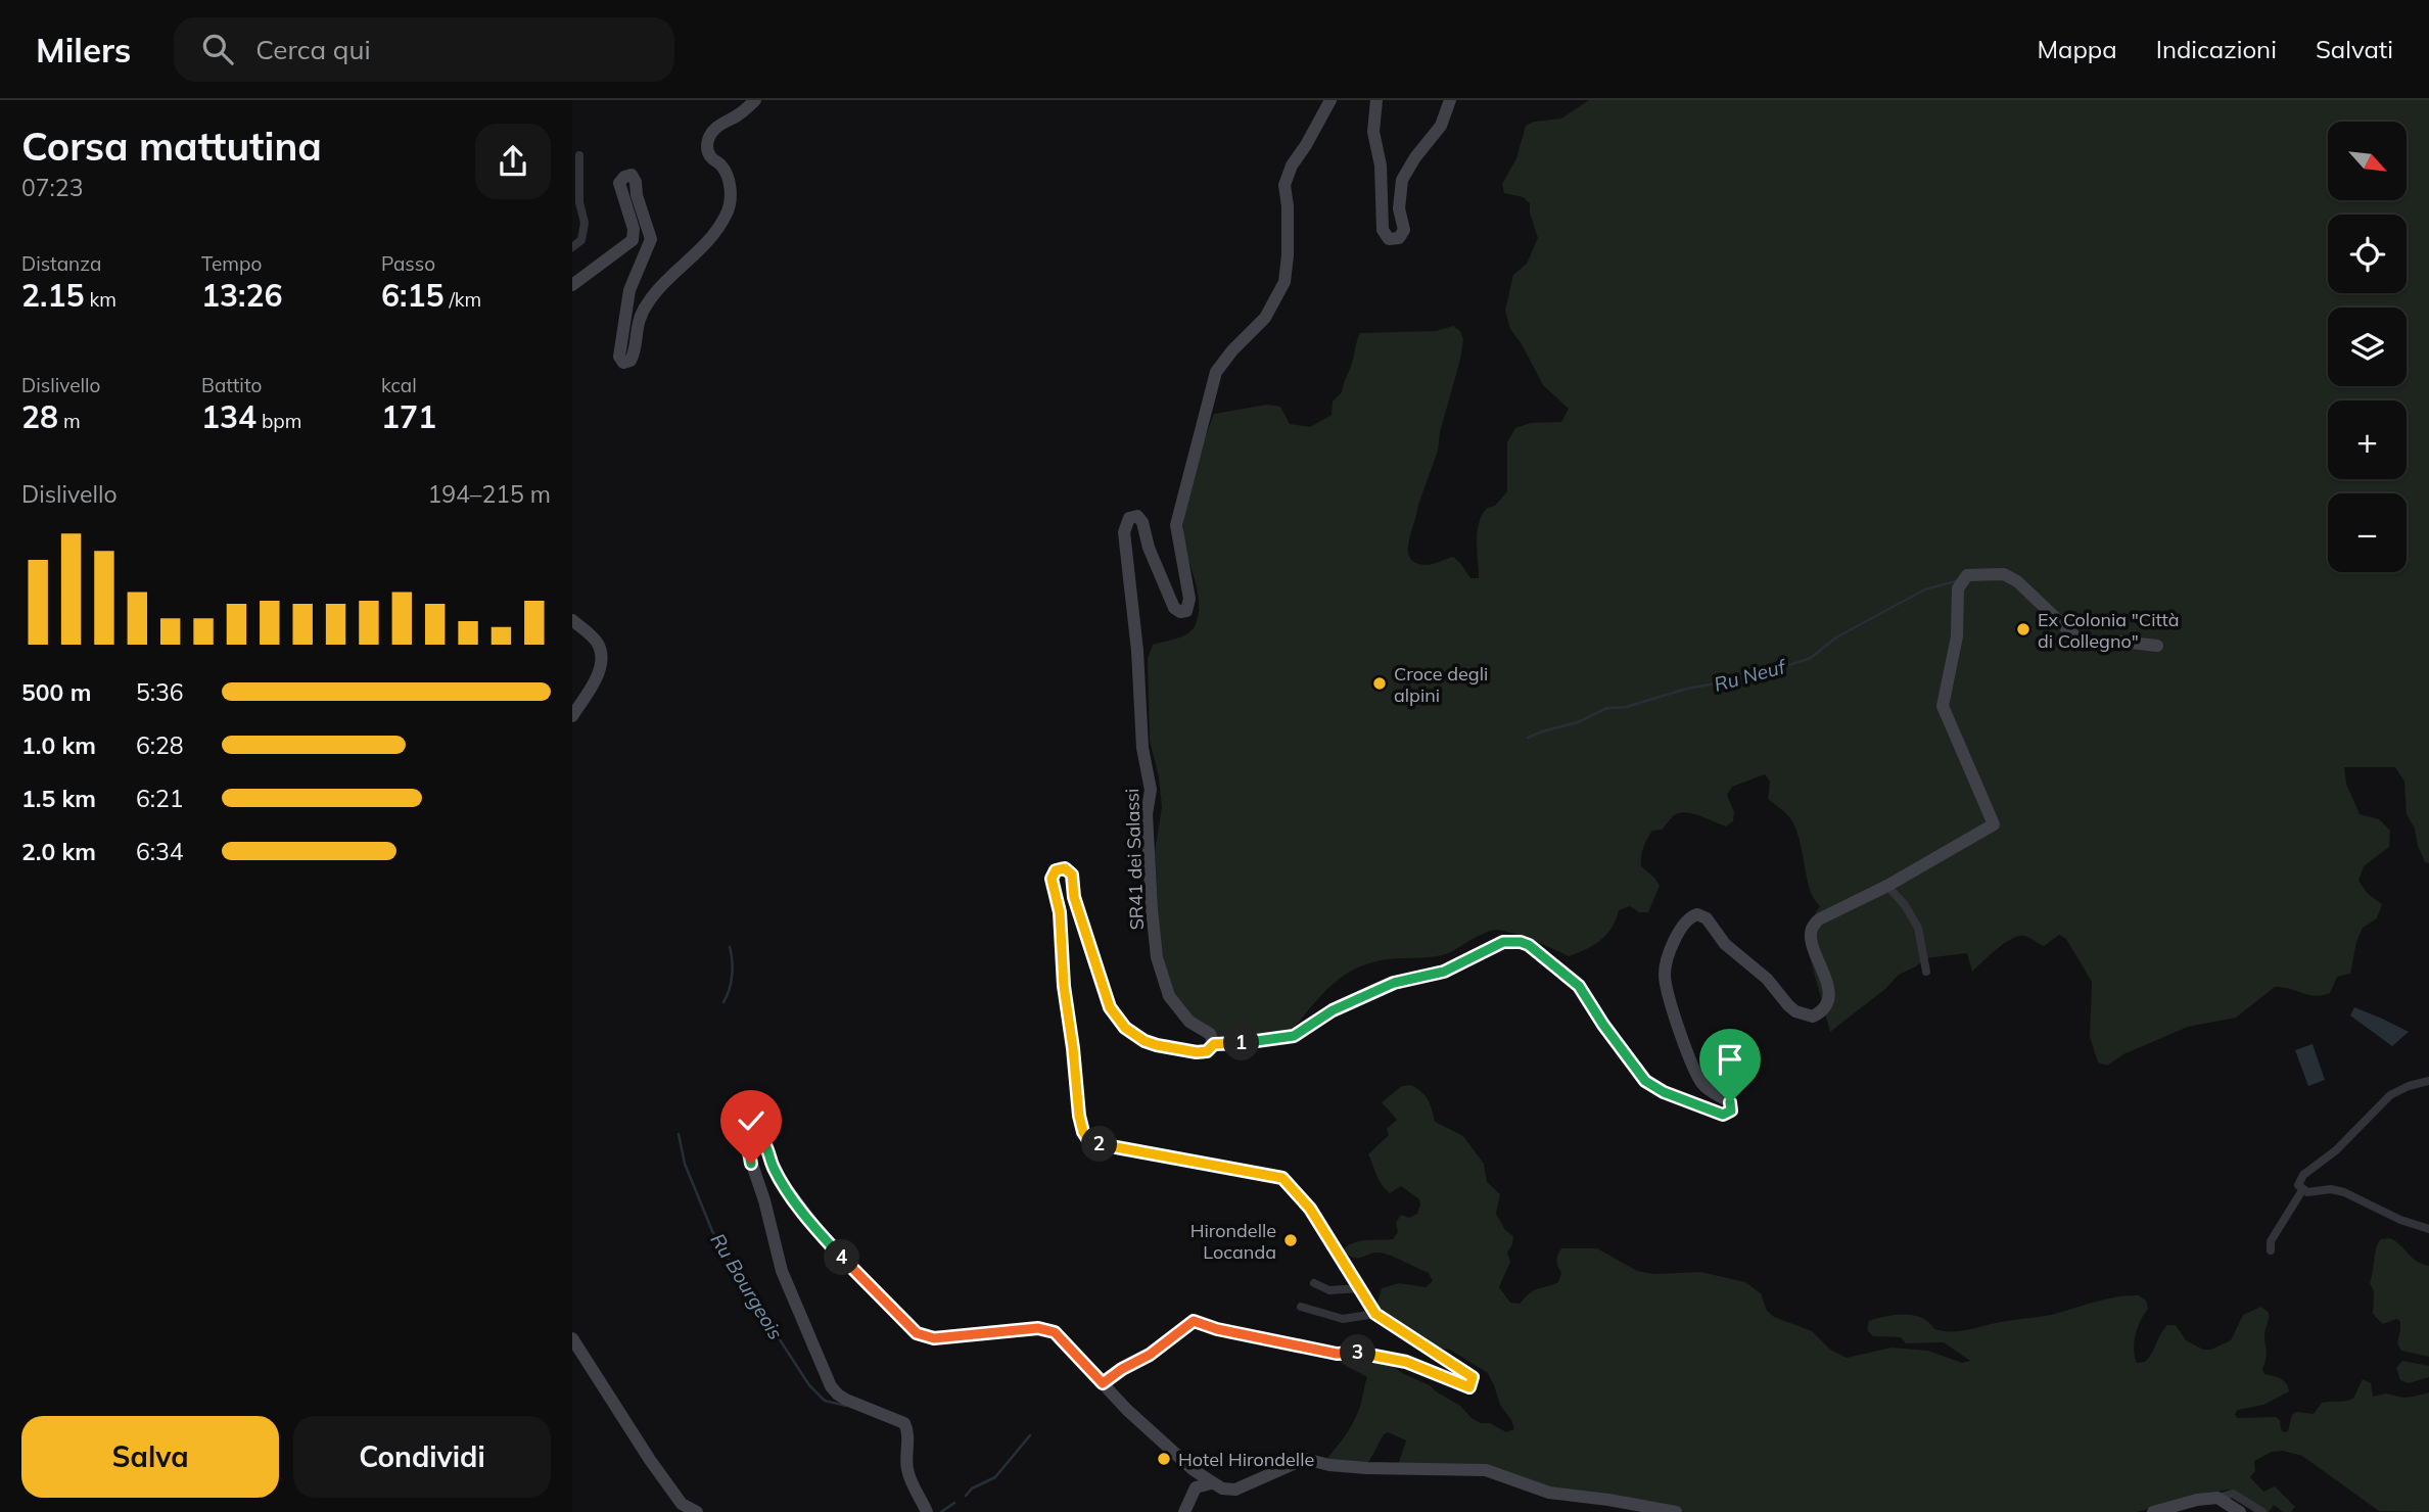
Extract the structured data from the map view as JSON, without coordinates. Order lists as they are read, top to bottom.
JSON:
{
  "streets": {
    "street": ["SR41 dei Salassi"]
  },
  "water": ["Ru Neuf", "Ru Bourgeois"],
  "places": [
    "Ex Colonia \"Città di Collegno\"",
    "Croce degli alpini",
    "Hirondelle Locanda",
    "Hotel Hirondelle"
  ],
  "north": "bottom right",
  "page": {
    "header": "Milers",
    "search": "Cerca qui",
    "nav": ["Mappa", "Indicazioni", "Salvati"],
    "heading": ["Corsa mattutina", "07:23"],
    "map_buttons": ["+", "−"],
    "stats": [
      ["Distanza", "2.15 km"],
      ["Tempo", "13:26"],
      ["Passo", "6:15 /km"],
      ["Dislivello", "28 m"],
      ["Battito", "134 bpm"],
      ["kcal", "171"]
    ],
    "chart": ["Dislivello", "194–215 m"],
    "list": [
      {
        "name": "500 m",
        "note": "5:36"
      },
      {
        "name": "1.0 km",
        "note": "6:28"
      },
      {
        "name": "1.5 km",
        "note": "6:21"
      },
      {
        "name": "2.0 km",
        "note": "6:34"
      }
    ],
    "pins": [
      "1",
      "2",
      "4",
      "3"
    ],
    "buttons": ["Salva", "Condividi"]
  }
}
